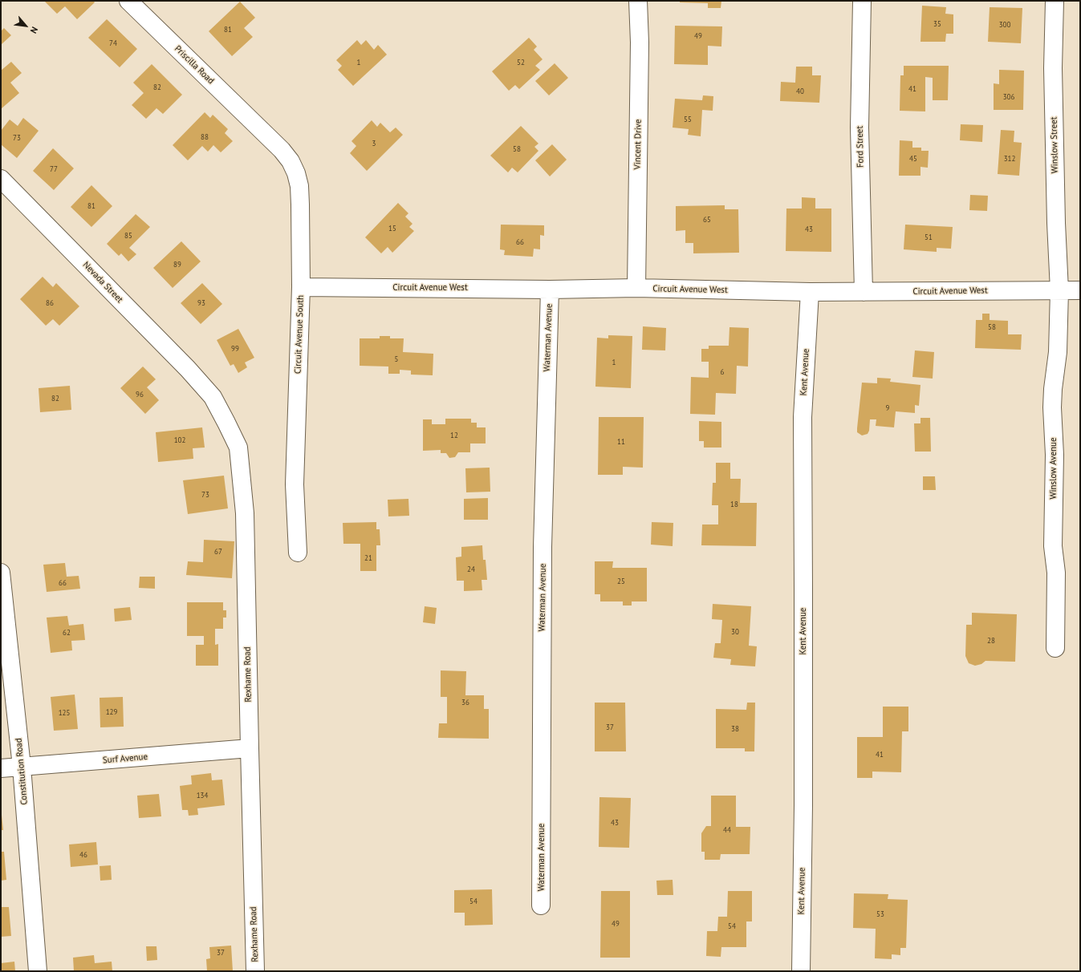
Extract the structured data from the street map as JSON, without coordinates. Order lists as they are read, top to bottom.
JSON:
{
  "streets": {
    "street": [
      "Priscilla Road",
      "Vincent Drive",
      "Winslow Street",
      "Ford Street",
      "Nevada Street",
      "Circuit Avenue West",
      "Circuit Avenue South",
      "Waterman Avenue",
      "Kent Avenue",
      "Winslow Avenue",
      "Rexhame Road",
      "Surf Avenue",
      "Constitution Road"
    ]
  },
  "crossings": [
    ["Priscilla Road", "Circuit Avenue South"],
    ["Vincent Drive", "Circuit Avenue West"],
    ["Winslow Street", "Circuit Avenue West"],
    ["Winslow Street", "Winslow Avenue"],
    ["Ford Street", "Circuit Avenue West"],
    ["Nevada Street", "Rexhame Road"],
    ["Circuit Avenue West", "Circuit Avenue South"],
    ["Circuit Avenue West", "Waterman Avenue"],
    ["Circuit Avenue West", "Kent Avenue"],
    ["Circuit Avenue West", "Winslow Avenue"],
    ["Rexhame Road", "Surf Avenue"],
    ["Surf Avenue", "Constitution Road"]
  ],
  "house_numbers": [
    "35",
    "300",
    "81",
    "49",
    "74",
    "1",
    "52",
    "82",
    "41",
    "40",
    "306",
    "55",
    "88",
    "73",
    "3",
    "58",
    "45",
    "312",
    "77",
    "81",
    "65",
    "15",
    "43",
    "85",
    "51",
    "66",
    "89",
    "86",
    "93",
    "58",
    "99",
    "5",
    "1",
    "6",
    "96",
    "82",
    "9",
    "12",
    "102",
    "11",
    "73",
    "18",
    "67",
    "21",
    "24",
    "25",
    "66",
    "30",
    "62",
    "28",
    "36",
    "129",
    "125",
    "37",
    "38",
    "41",
    "134",
    "43",
    "44",
    "46",
    "54",
    "53",
    "49",
    "54",
    "37"
  ],
  "north": "bottom right"
}
